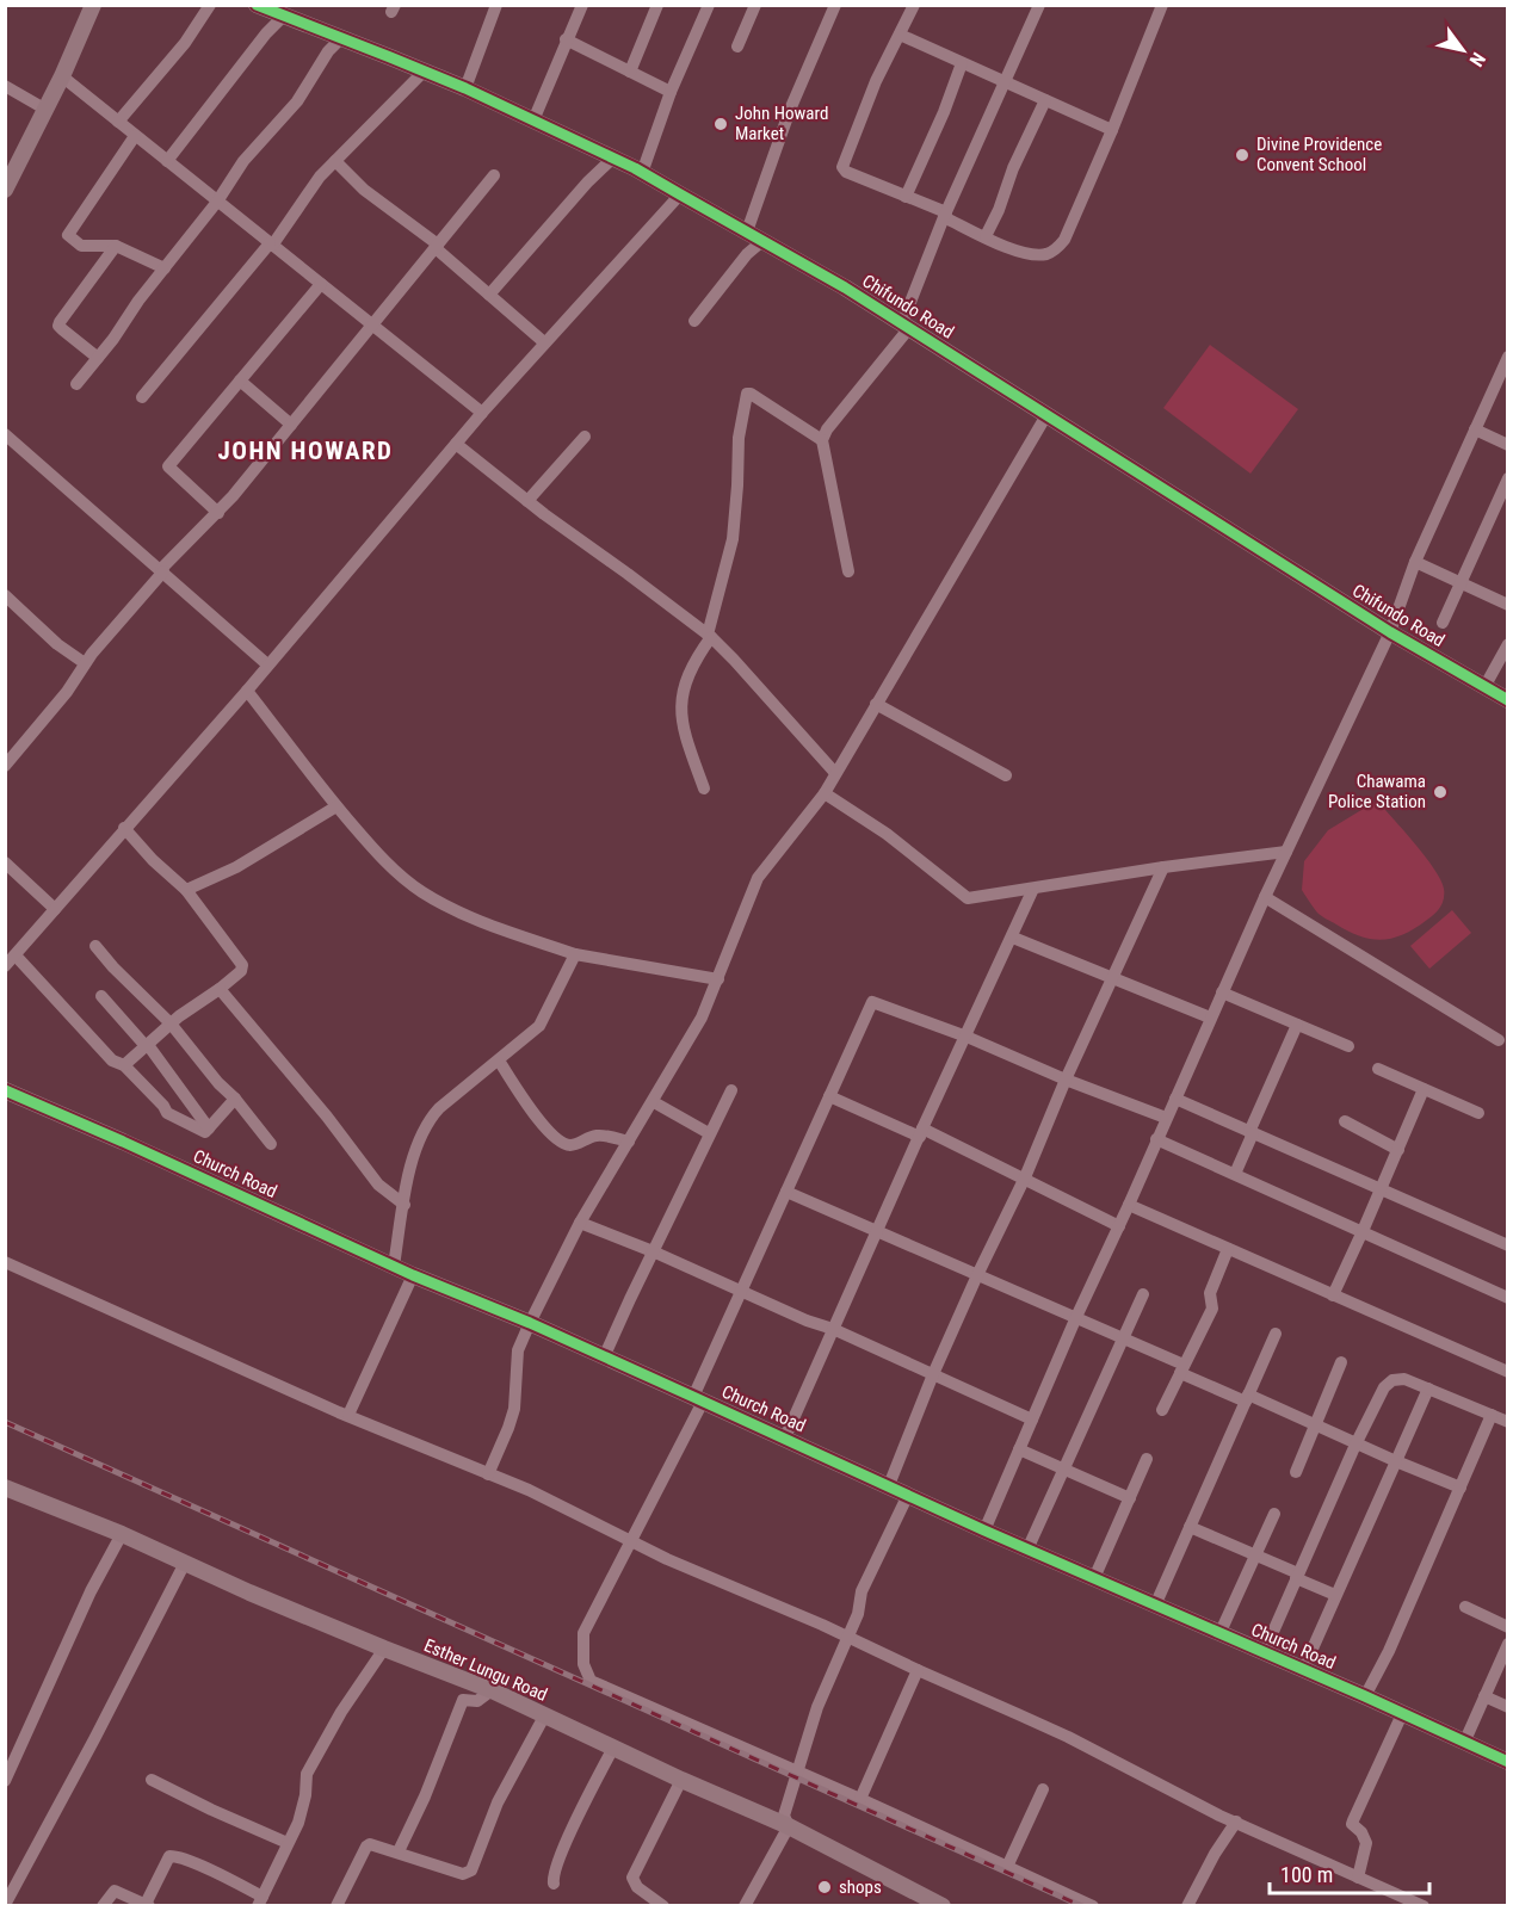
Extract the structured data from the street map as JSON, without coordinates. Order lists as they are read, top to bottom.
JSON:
{
  "streets": {
    "street": ["Chifundo Road", "Church Road", "Esther Lungu Road"]
  },
  "districts": ["JOHN HOWARD"],
  "places": [
    "John Howard Market",
    "Divine Providence Convent School",
    "Chawama Police Station",
    "shops"
  ],
  "scale_bar": "100 m",
  "north": "bottom right"
}
